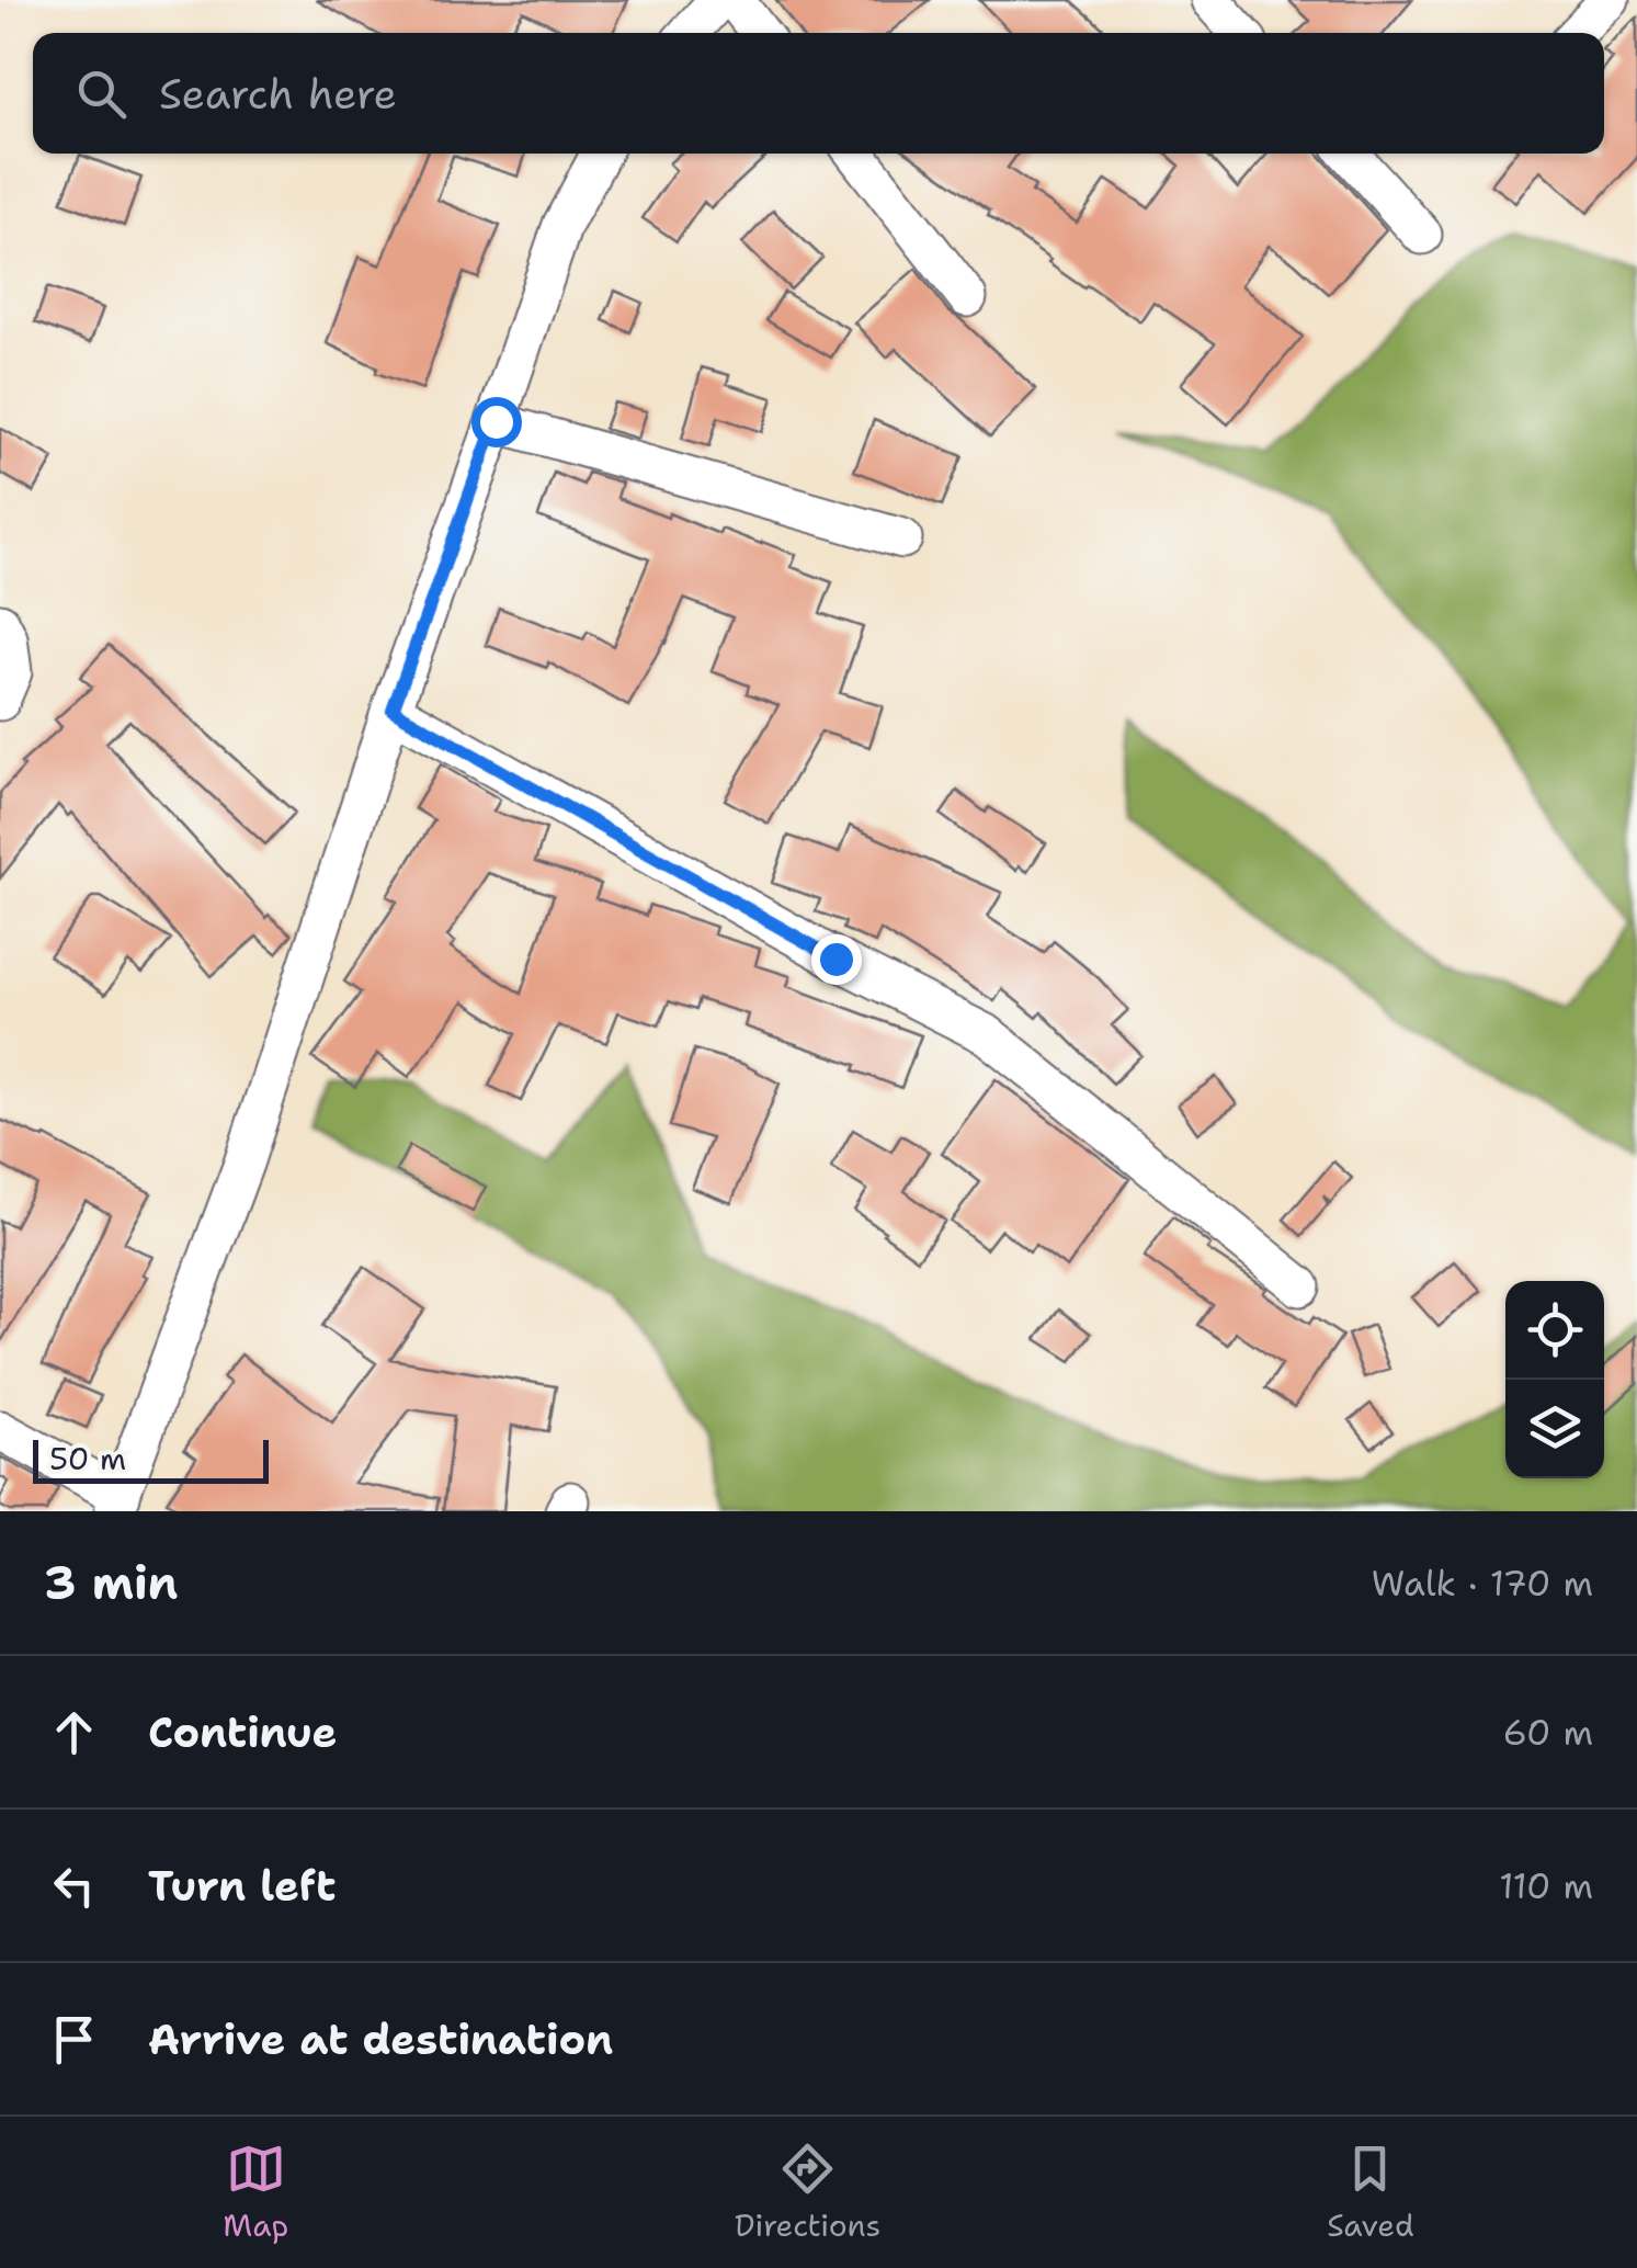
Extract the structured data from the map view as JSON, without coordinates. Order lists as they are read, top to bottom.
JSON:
{
  "scale_bar": "50 m",
  "page": {
    "search": "Search here",
    "scale": "50 m",
    "heading": ["3 min", "Walk · 170 m"],
    "list": [
      ["Continue", "60 m"],
      ["Turn left", "110 m"],
      "Arrive at destination"
    ],
    "nav": ["Map", "Directions", "Saved"]
  }
}
